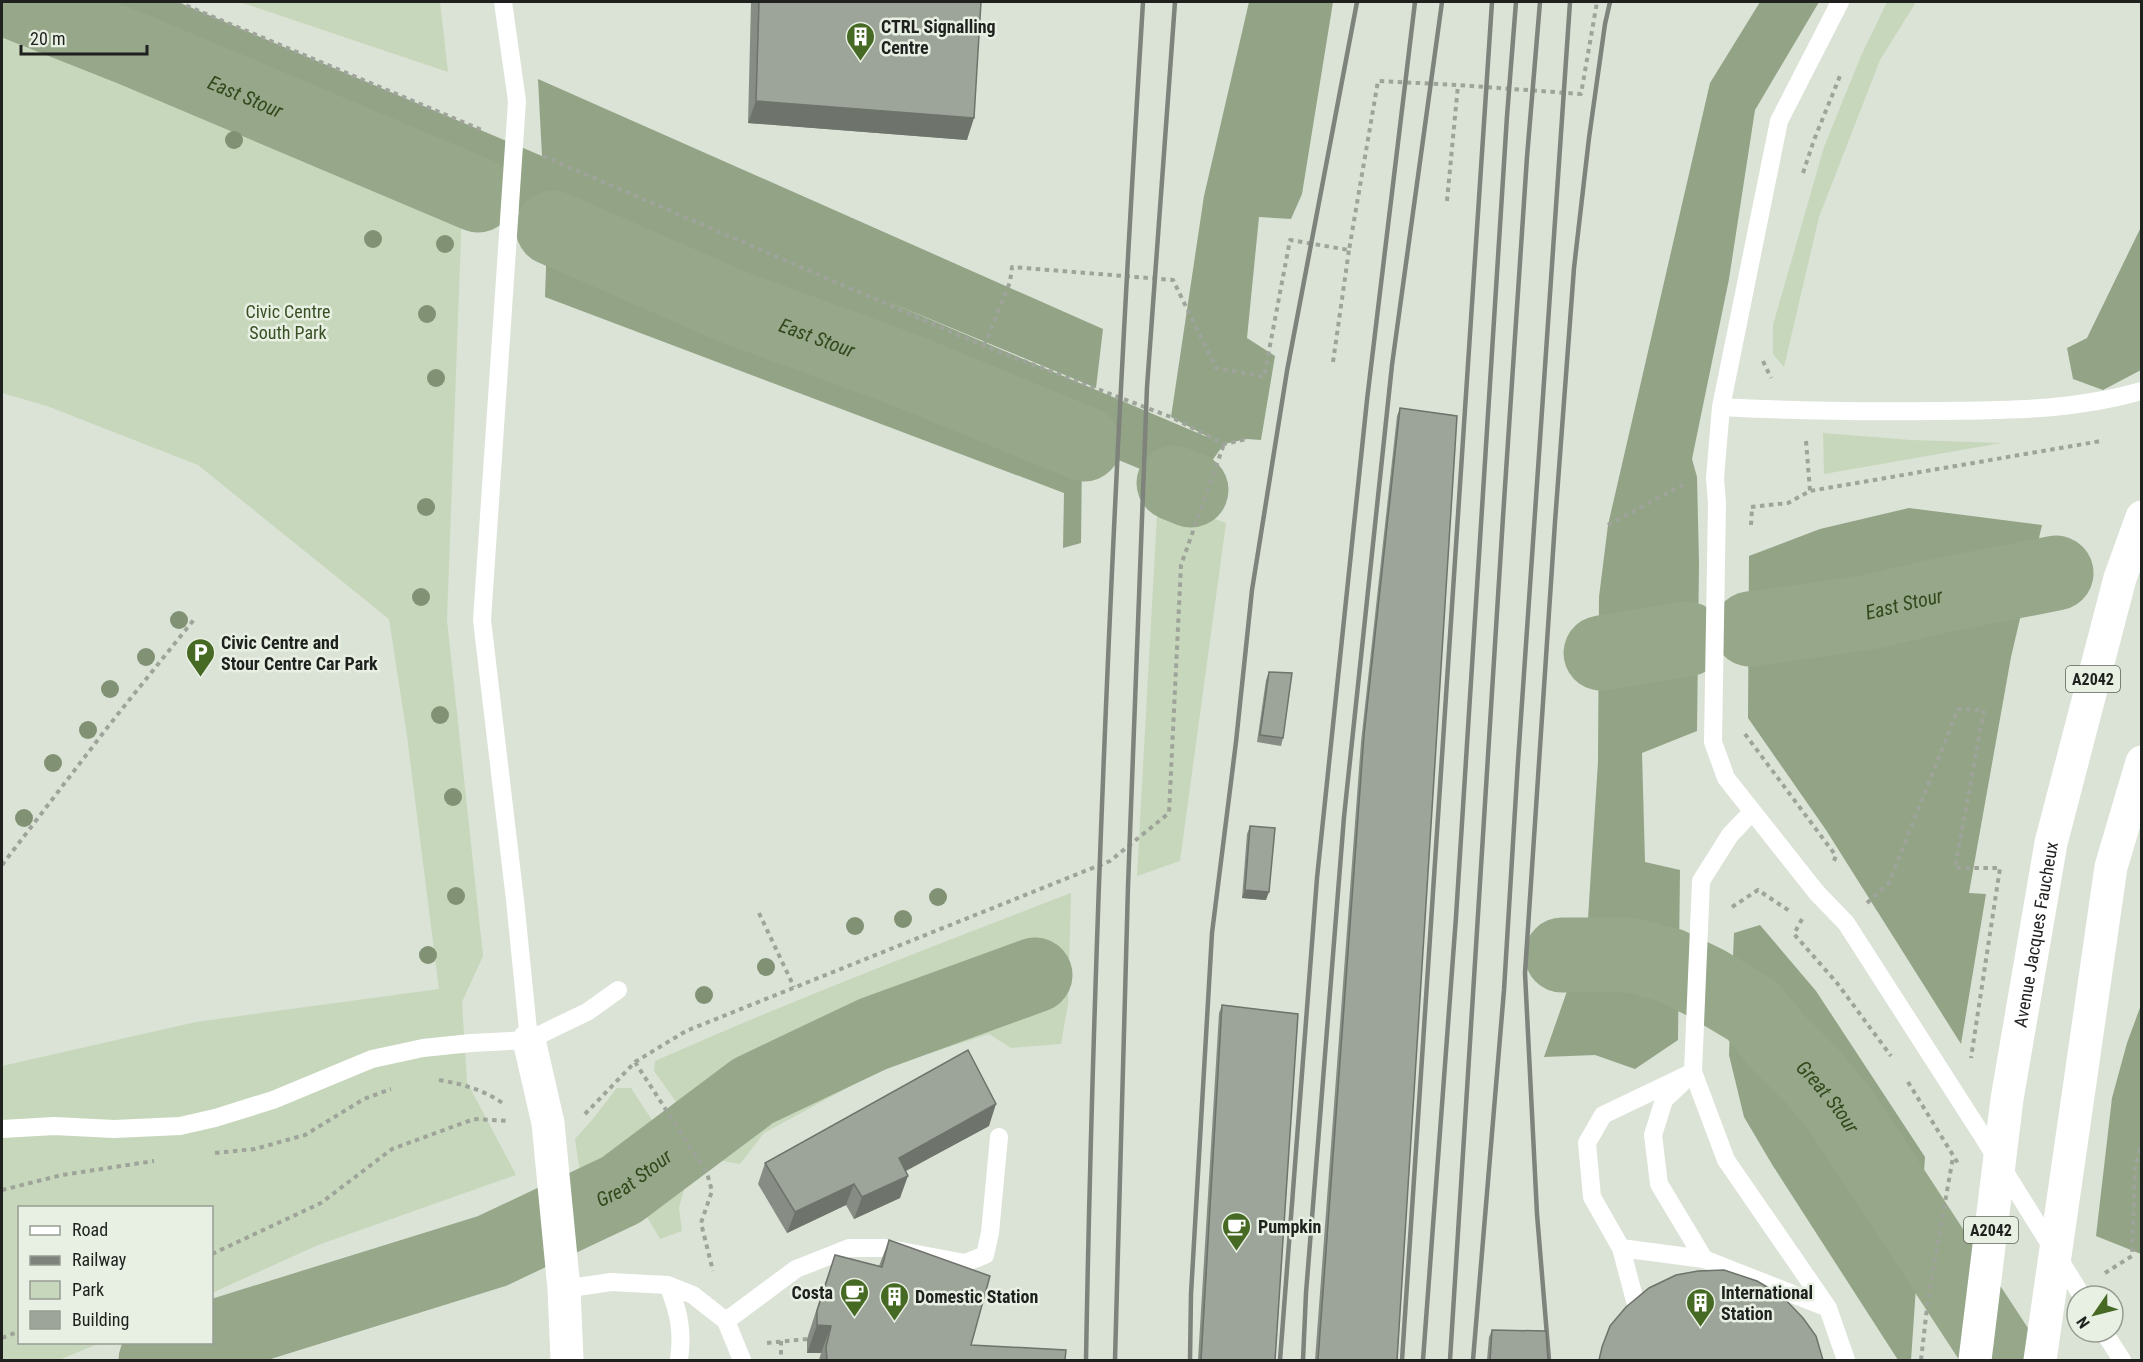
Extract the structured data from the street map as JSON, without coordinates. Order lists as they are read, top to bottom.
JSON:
{
  "streets": {
    "main road": ["A2042", "Avenue Jacques Faucheux"]
  },
  "water": ["East Stour", "Great Stour"],
  "parks": ["Civic Centre South Park"],
  "places": {
    "building": ["CTRL Signalling Centre", "Domestic Station", "International Station"],
    "parking": ["Civic Centre and Stour Centre Car Park"],
    "cafe": ["Pumpkin", "Costa"]
  },
  "legend": [
    "Road",
    "Railway",
    "Park",
    "Building"
  ],
  "scale_bar": "20 m",
  "north": "bottom left"
}
